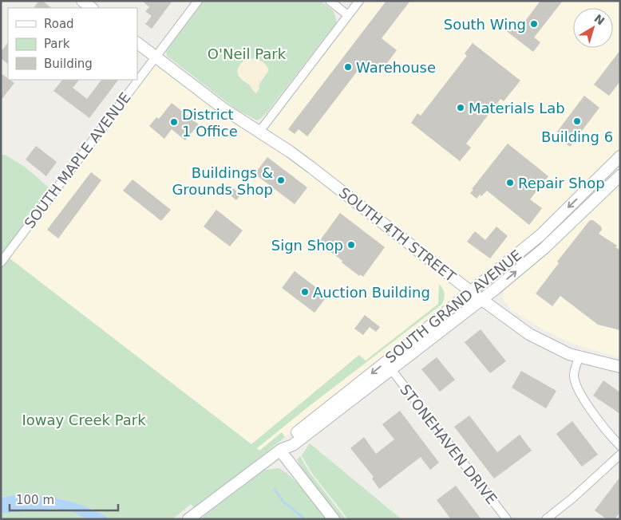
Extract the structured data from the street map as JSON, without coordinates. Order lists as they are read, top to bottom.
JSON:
{
  "streets": {
    "street": [
      "SOUTH MAPLE AVENUE",
      "SOUTH 4TH STREET",
      "SOUTH GRAND AVENUE",
      "STONEHAVEN DRIVE"
    ]
  },
  "crossings": [
    ["SOUTH MAPLE AVENUE", "SOUTH 4TH STREET"],
    ["SOUTH 4TH STREET", "SOUTH GRAND AVENUE"],
    ["SOUTH GRAND AVENUE", "STONEHAVEN DRIVE"]
  ],
  "parks": ["O'Neil Park", "Ioway Creek Park"],
  "places": [
    "South Wing",
    "Warehouse",
    "Materials Lab",
    "Building 6",
    "District 1 Office",
    "Buildings & Grounds Shop",
    "Repair Shop",
    "Sign Shop",
    "Auction Building"
  ],
  "legend": ["Road", "Park", "Building"],
  "scale_bar": "100 m",
  "north": "top right"
}
